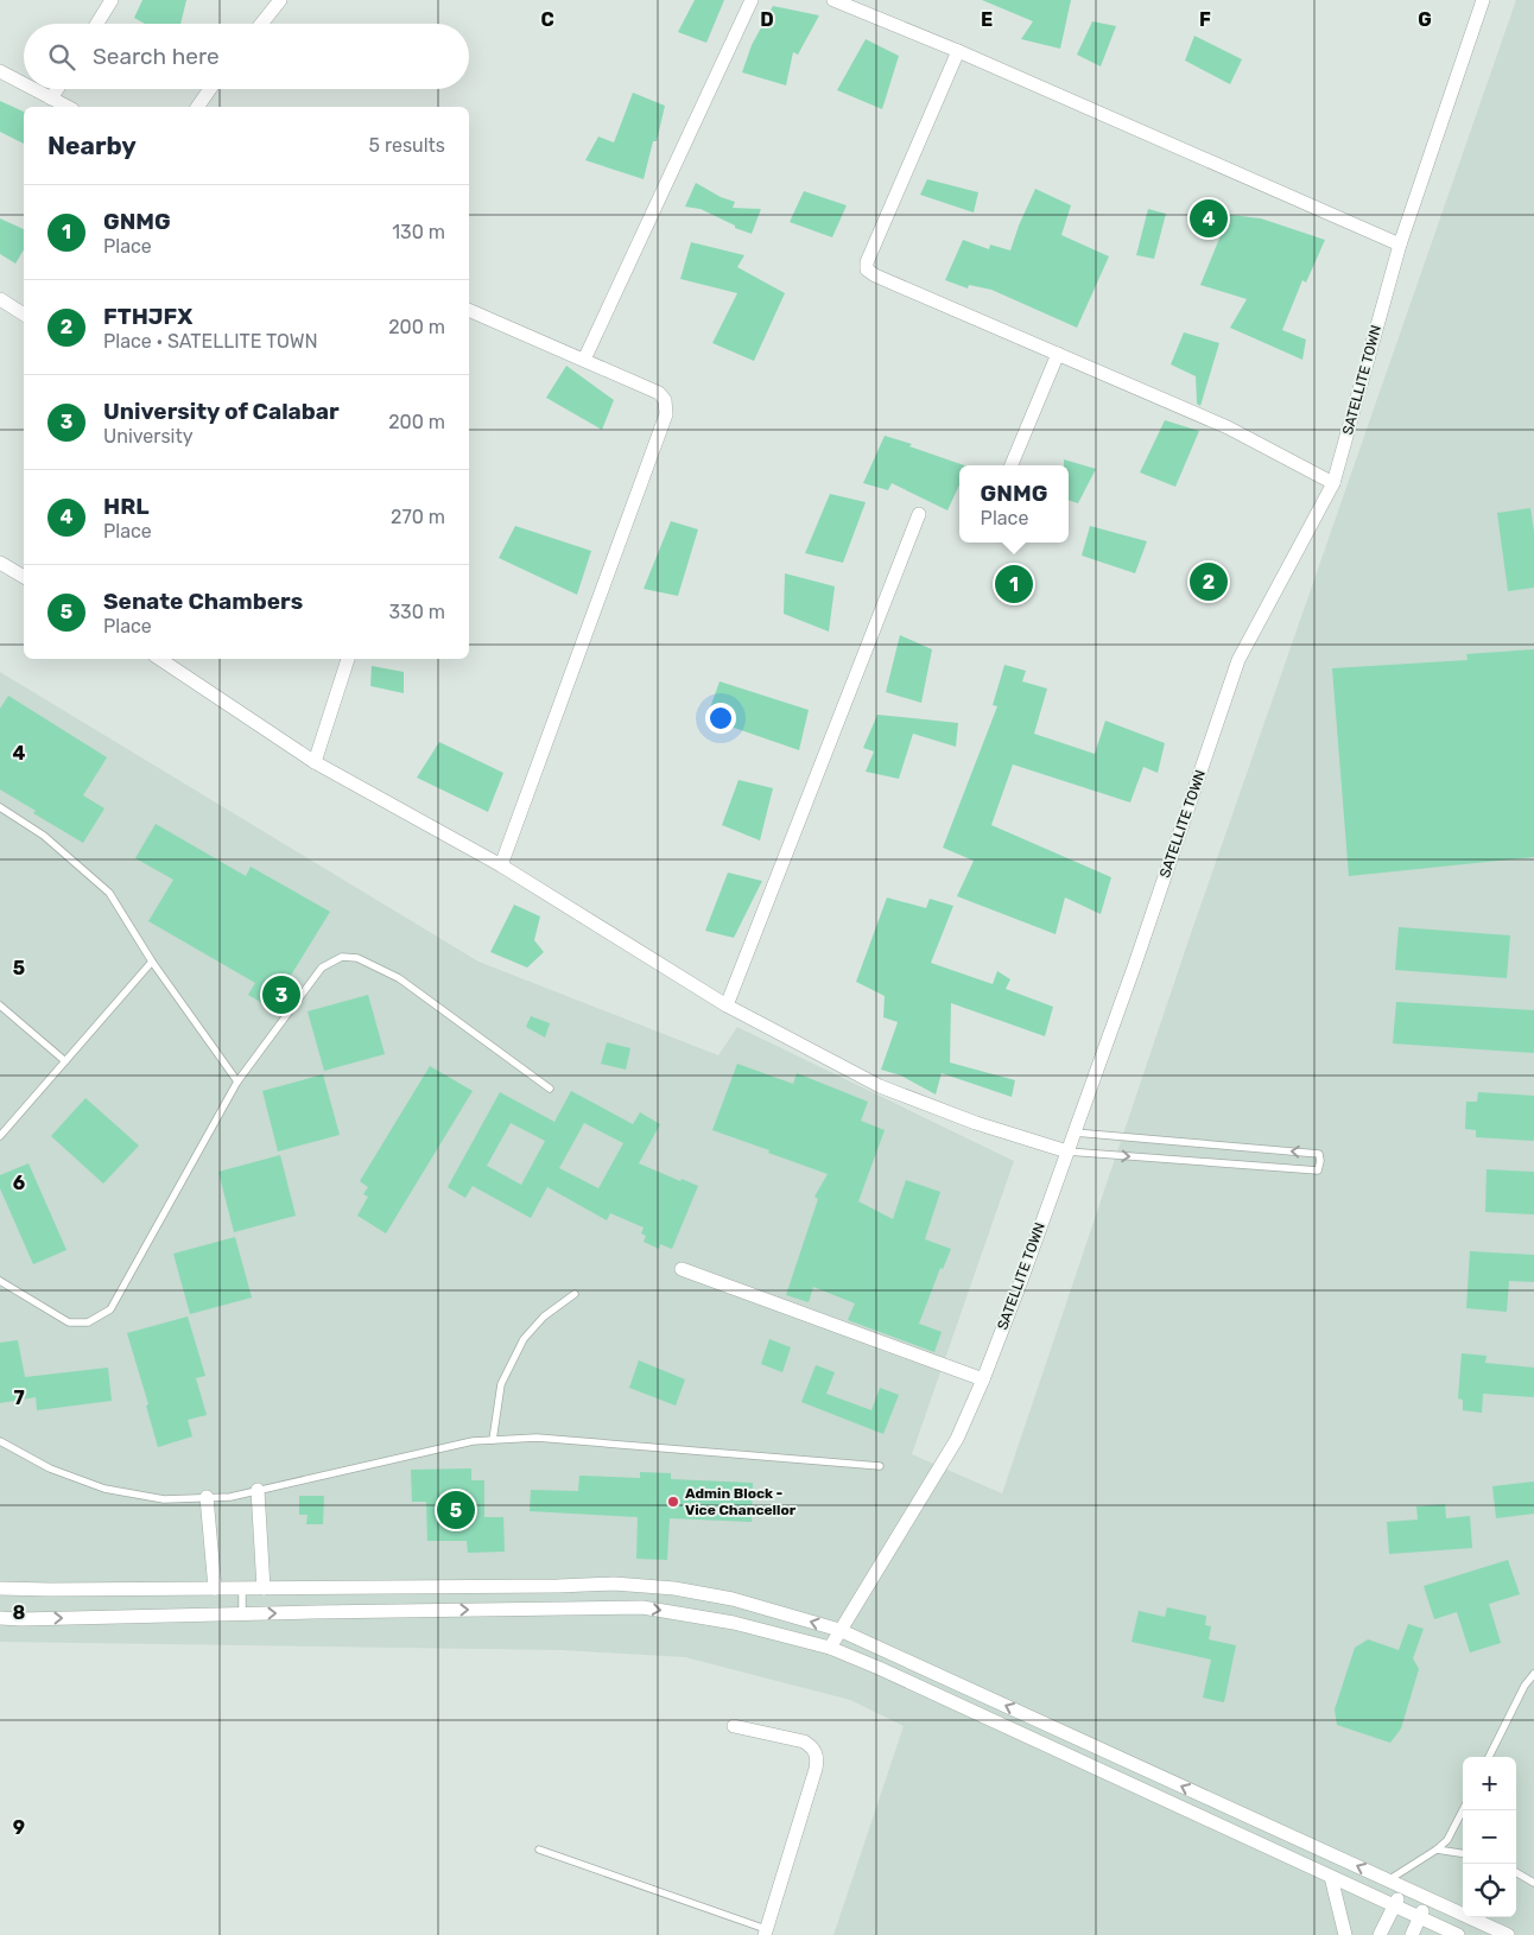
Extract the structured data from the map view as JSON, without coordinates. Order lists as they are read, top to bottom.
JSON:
{
  "streets": {
    "street": ["SATELLITE TOWN"]
  },
  "places": ["Admin Block - Vice Chancellor"],
  "page": {
    "search": "Search here",
    "heading": ["Nearby", "5 results"],
    "list": [
      {
        "mark": "1",
        "name": "GNMG",
        "note": "Place",
        "value": "130 m"
      },
      {
        "mark": "2",
        "name": "FTHJFX",
        "note": "Place · SATELLITE TOWN",
        "value": "200 m"
      },
      {
        "mark": "3",
        "name": "University of Calabar",
        "note": "University",
        "value": "200 m"
      },
      {
        "mark": "4",
        "name": "HRL",
        "note": "Place",
        "value": "270 m"
      },
      {
        "mark": "5",
        "name": "Senate Chambers",
        "note": "Place",
        "value": "330 m"
      }
    ],
    "pins": [
      "4",
      "2",
      "1",
      "3",
      "5"
    ],
    "popup": ["GNMG", "Place"],
    "map_buttons": ["+", "−"]
  },
  "grid": {
    "columns": [
      "C",
      "D",
      "E",
      "F",
      "G"
    ],
    "rows": [
      "4",
      "5",
      "6",
      "7",
      "8",
      "9"
    ]
  }
}
